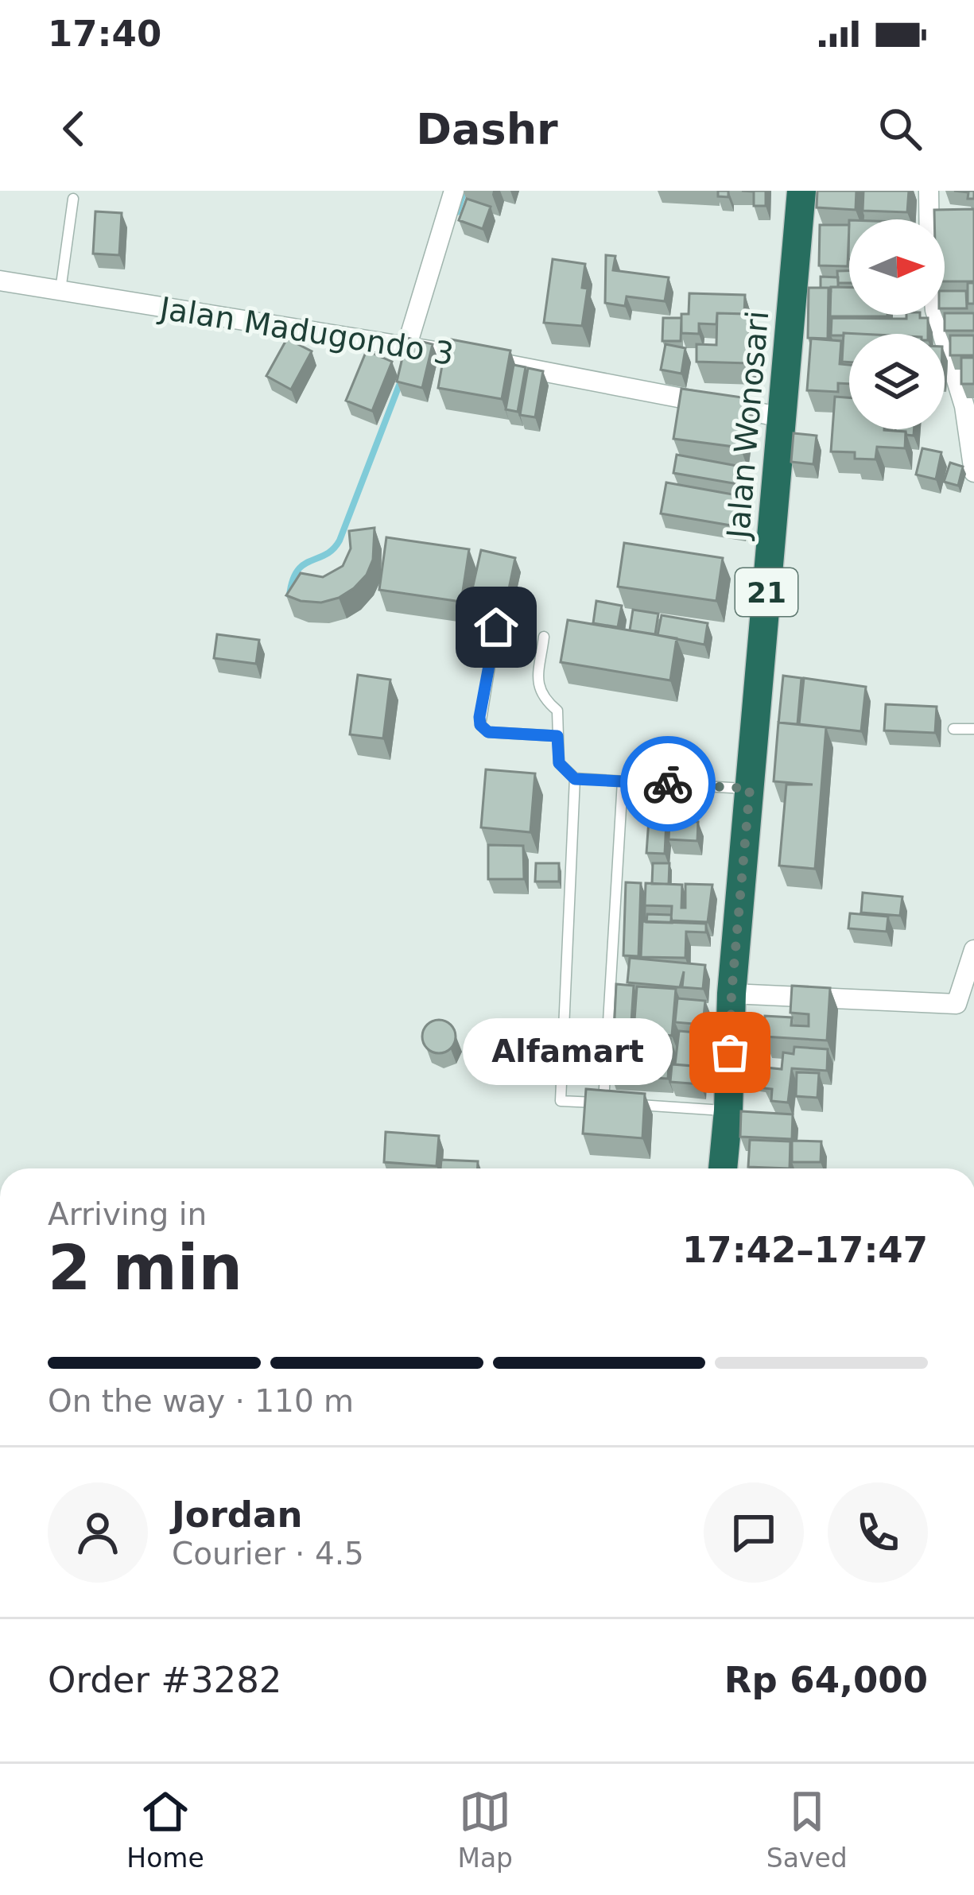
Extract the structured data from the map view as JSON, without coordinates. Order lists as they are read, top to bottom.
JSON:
{
  "streets": {
    "highway": ["Jalan Wonosari", "21"],
    "street": ["Jalan Madugondo 3"]
  },
  "crossings": [
    ["Jalan Madugondo 3", "Jalan Wonosari"]
  ],
  "places": ["Alfamart"],
  "north": "right",
  "page": {
    "status": "17:40",
    "header": "Dashr",
    "bubble": "Alfamart",
    "heading": ["2 min", "Arriving in", "17:42–17:47"],
    "panel": [
      "Jordan",
      "Courier · 4.5",
      "Order #3282",
      "Rp 64,000"
    ],
    "bar": "On the way · 110 m",
    "tabs": ["Home", "Map", "Saved"]
  }
}
